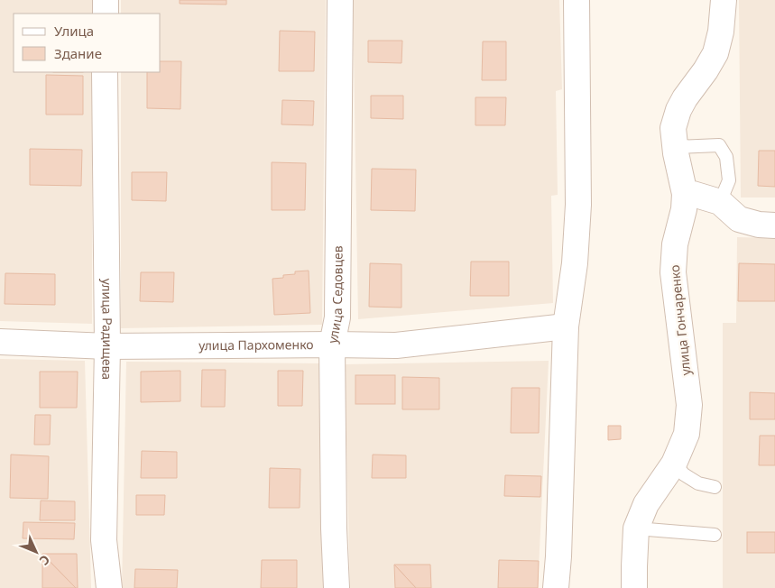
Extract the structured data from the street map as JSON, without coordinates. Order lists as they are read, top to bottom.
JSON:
{
  "streets": {
    "street": [
      "улица Седовцев",
      "улица Гончаренко",
      "улица Радищева",
      "улица Пархоменко"
    ]
  },
  "crossings": [
    ["улица Седовцев", "улица Пархоменко"],
    ["улица Радищева", "улица Пархоменко"]
  ],
  "legend": ["Улица", "Здание"],
  "north": "bottom right"
}
